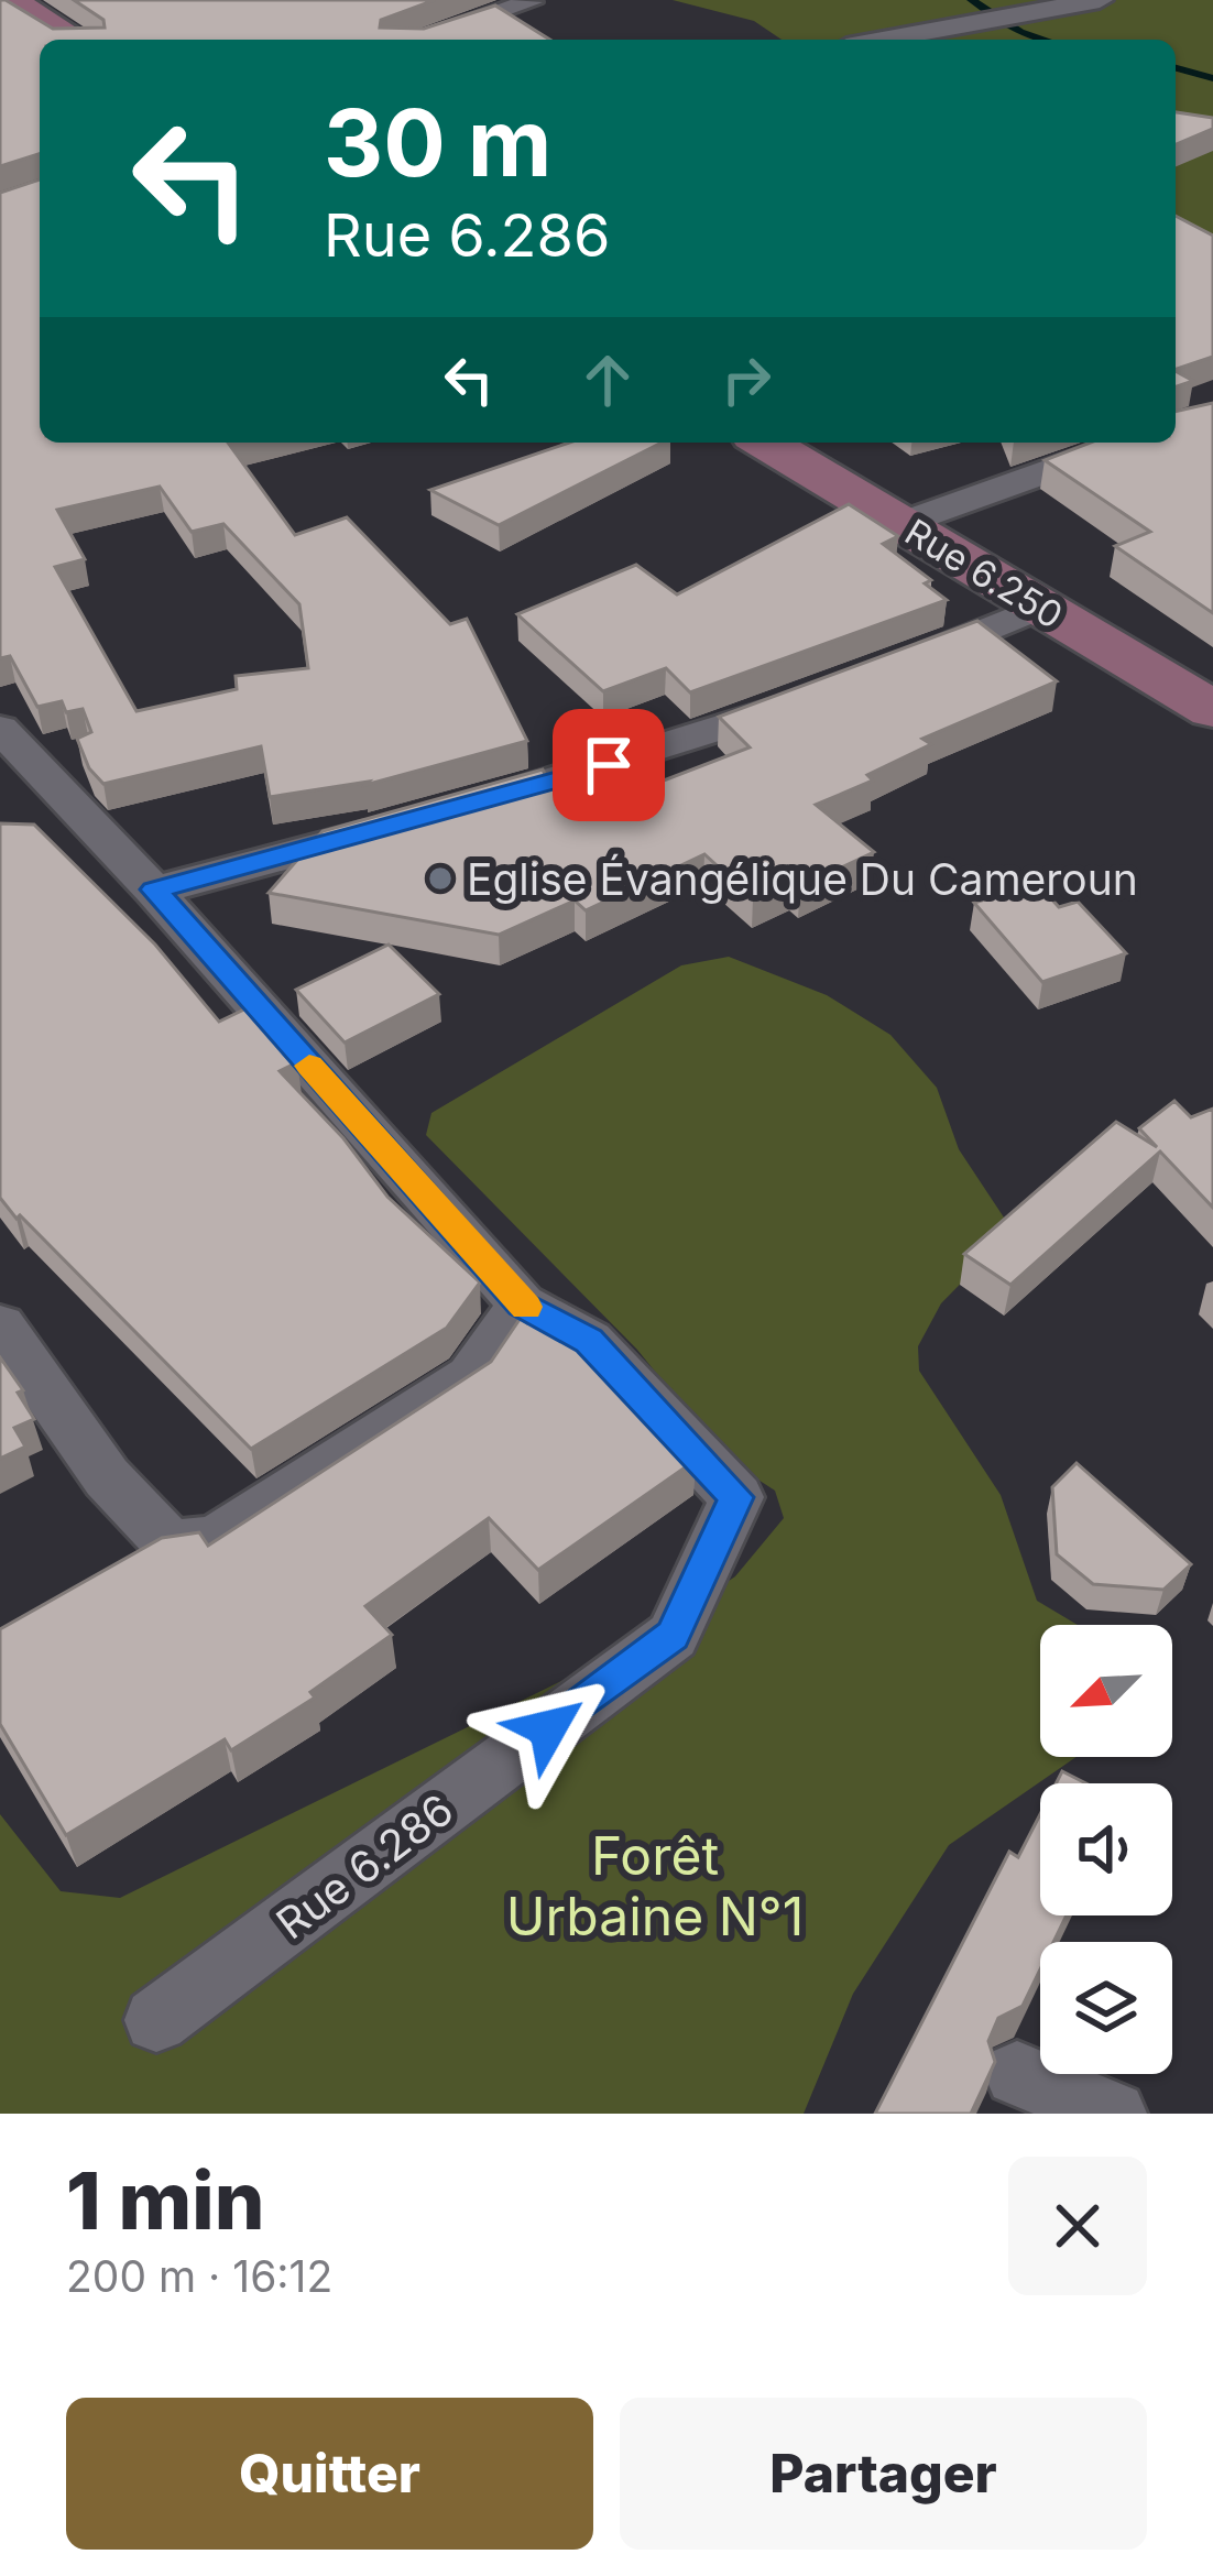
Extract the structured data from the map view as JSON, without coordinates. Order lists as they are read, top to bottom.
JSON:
{
  "streets": {
    "main road": ["Rue 6.250"],
    "street": ["Rue 6.286"]
  },
  "parks": ["Forêt Urbaine N°1"],
  "places": ["Eglise Évangélique Du Cameroun"],
  "north": "bottom left",
  "page": {
    "turn": ["30 m", "Rue 6.286"],
    "heading": ["1 min", "200 m · 16:12"],
    "buttons": ["Quitter", "Partager"]
  }
}
